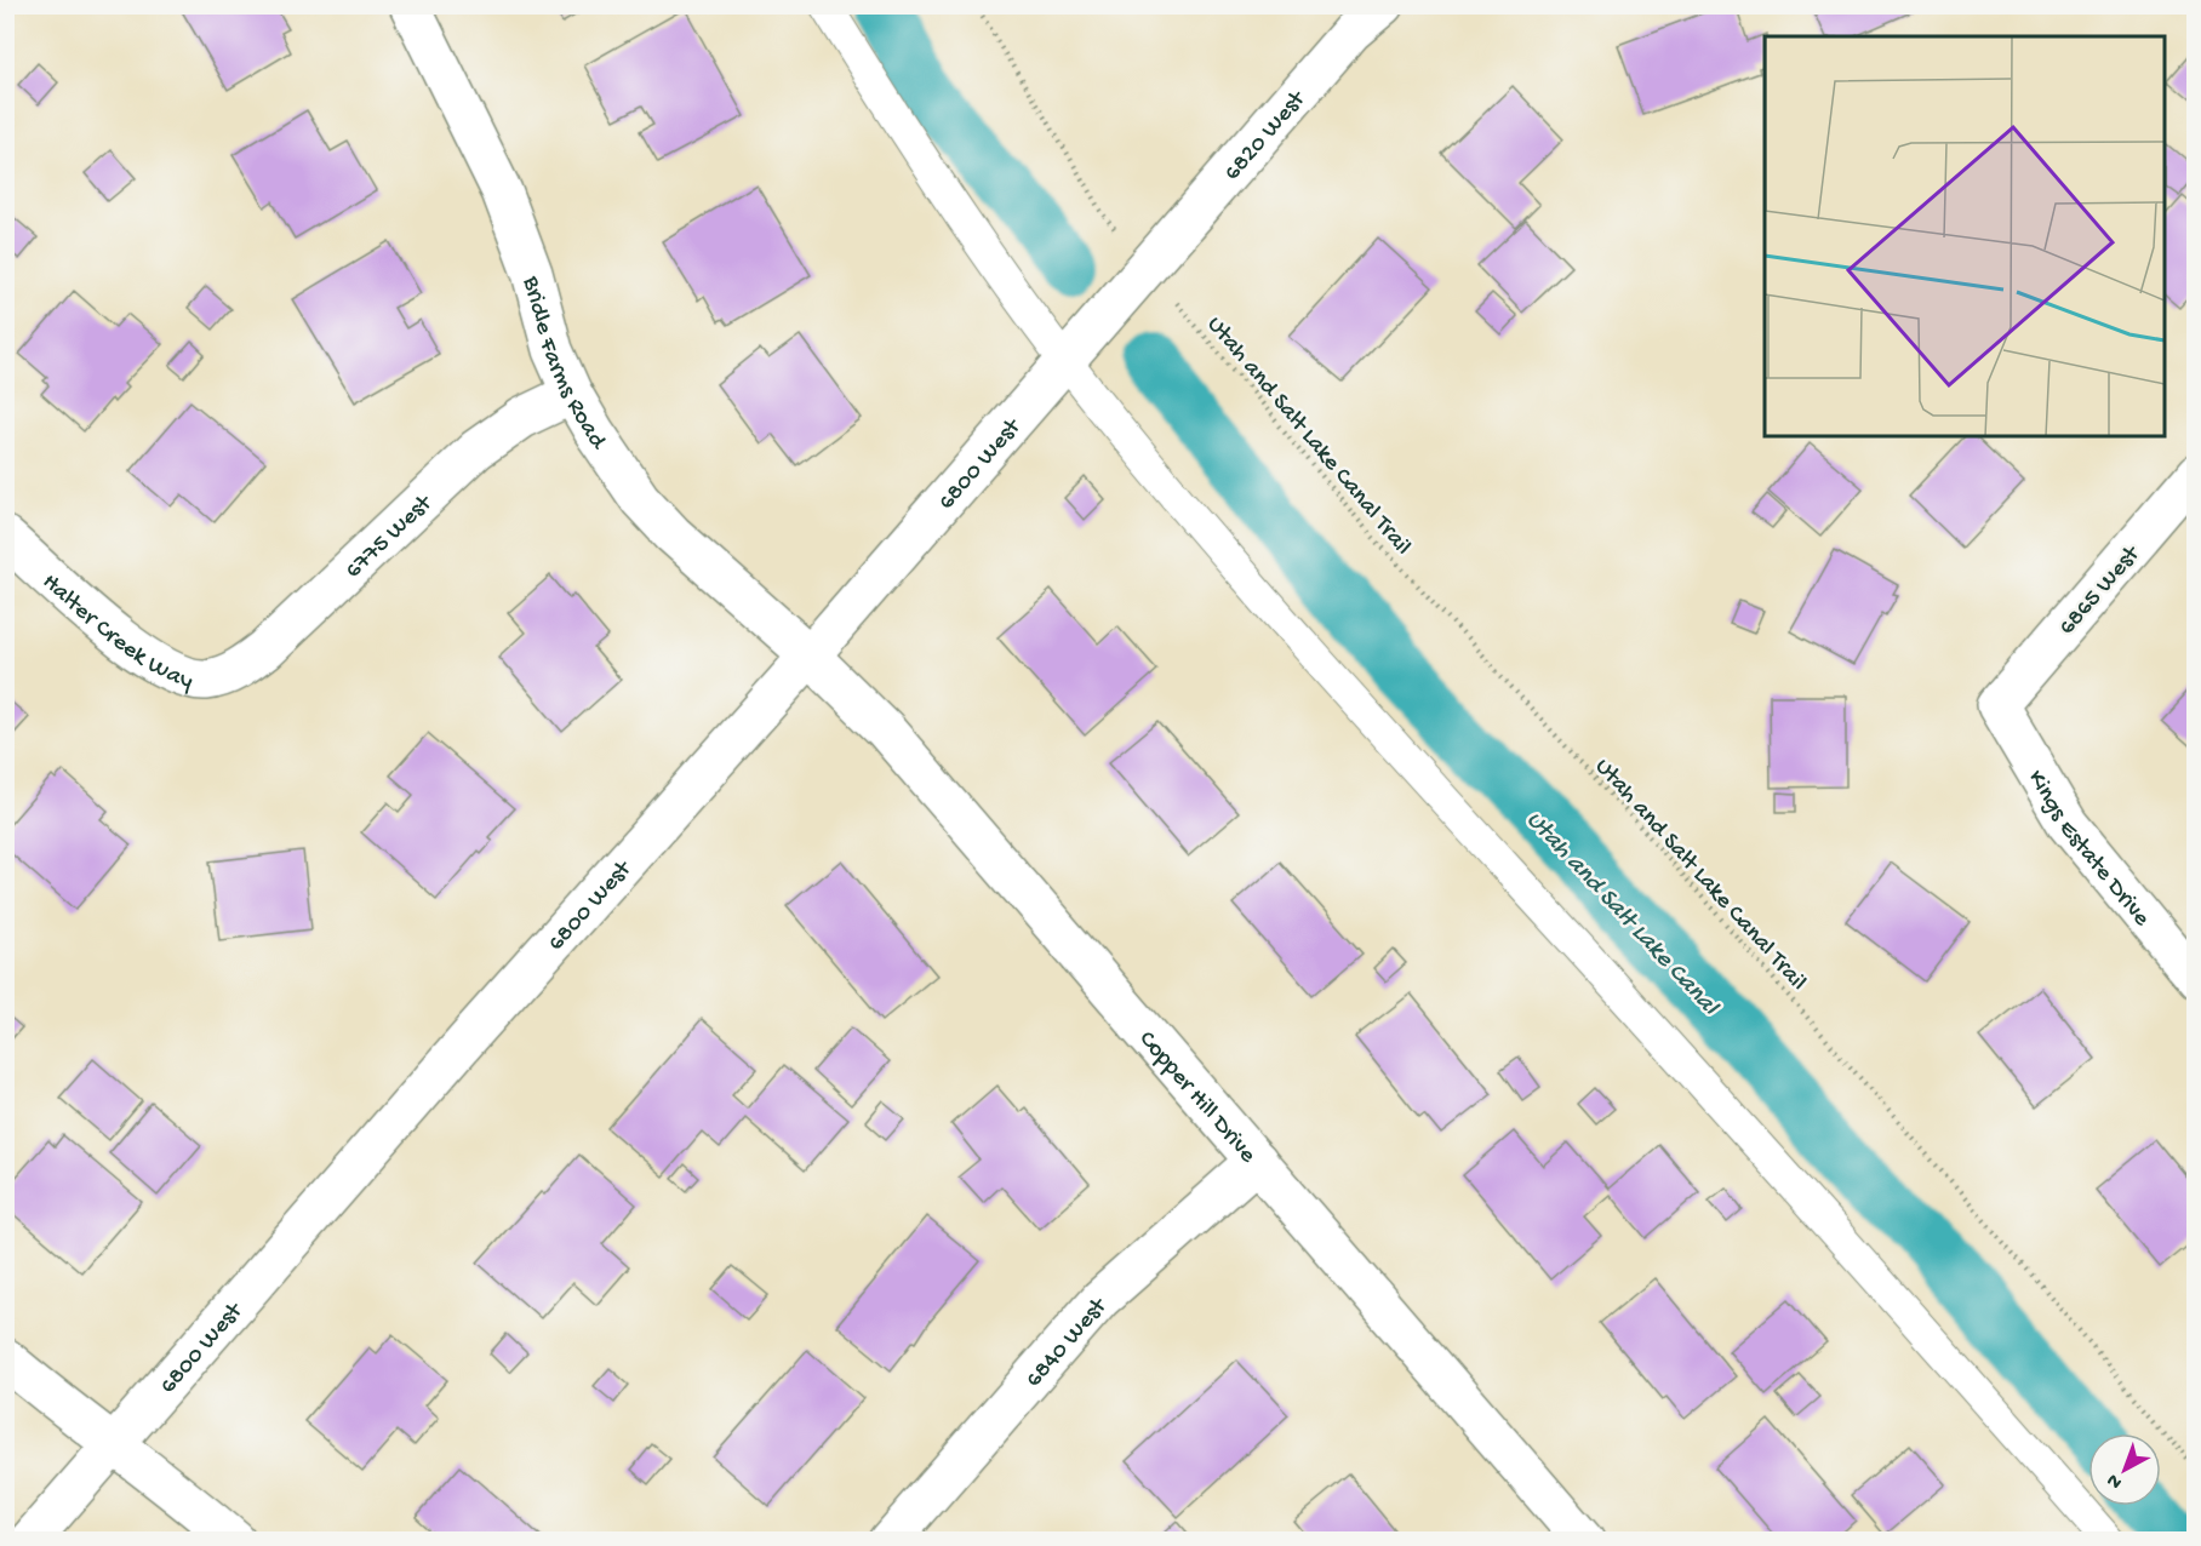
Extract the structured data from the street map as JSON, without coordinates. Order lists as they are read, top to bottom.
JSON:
{
  "streets": {
    "street": [
      "6820 West",
      "Bridle Farms Road",
      "6800 West",
      "6775 West",
      "6865 West",
      "Halter Creek Way",
      "Kings Estate Drive",
      "Copper Hill Drive",
      "6840 West"
    ],
    "path": ["Utah and Salt Lake Canal Trail"]
  },
  "crossings": [
    ["6820 West", "6800 West"],
    ["Bridle Farms Road", "6800 West"],
    ["Bridle Farms Road", "6775 West"],
    ["Bridle Farms Road", "Copper Hill Drive"],
    ["6800 West", "Copper Hill Drive"],
    ["6775 West", "Halter Creek Way"],
    ["6865 West", "Kings Estate Drive"],
    ["Copper Hill Drive", "6840 West"]
  ],
  "water": ["Utah and Salt Lake Canal"],
  "north": "bottom left"
}
